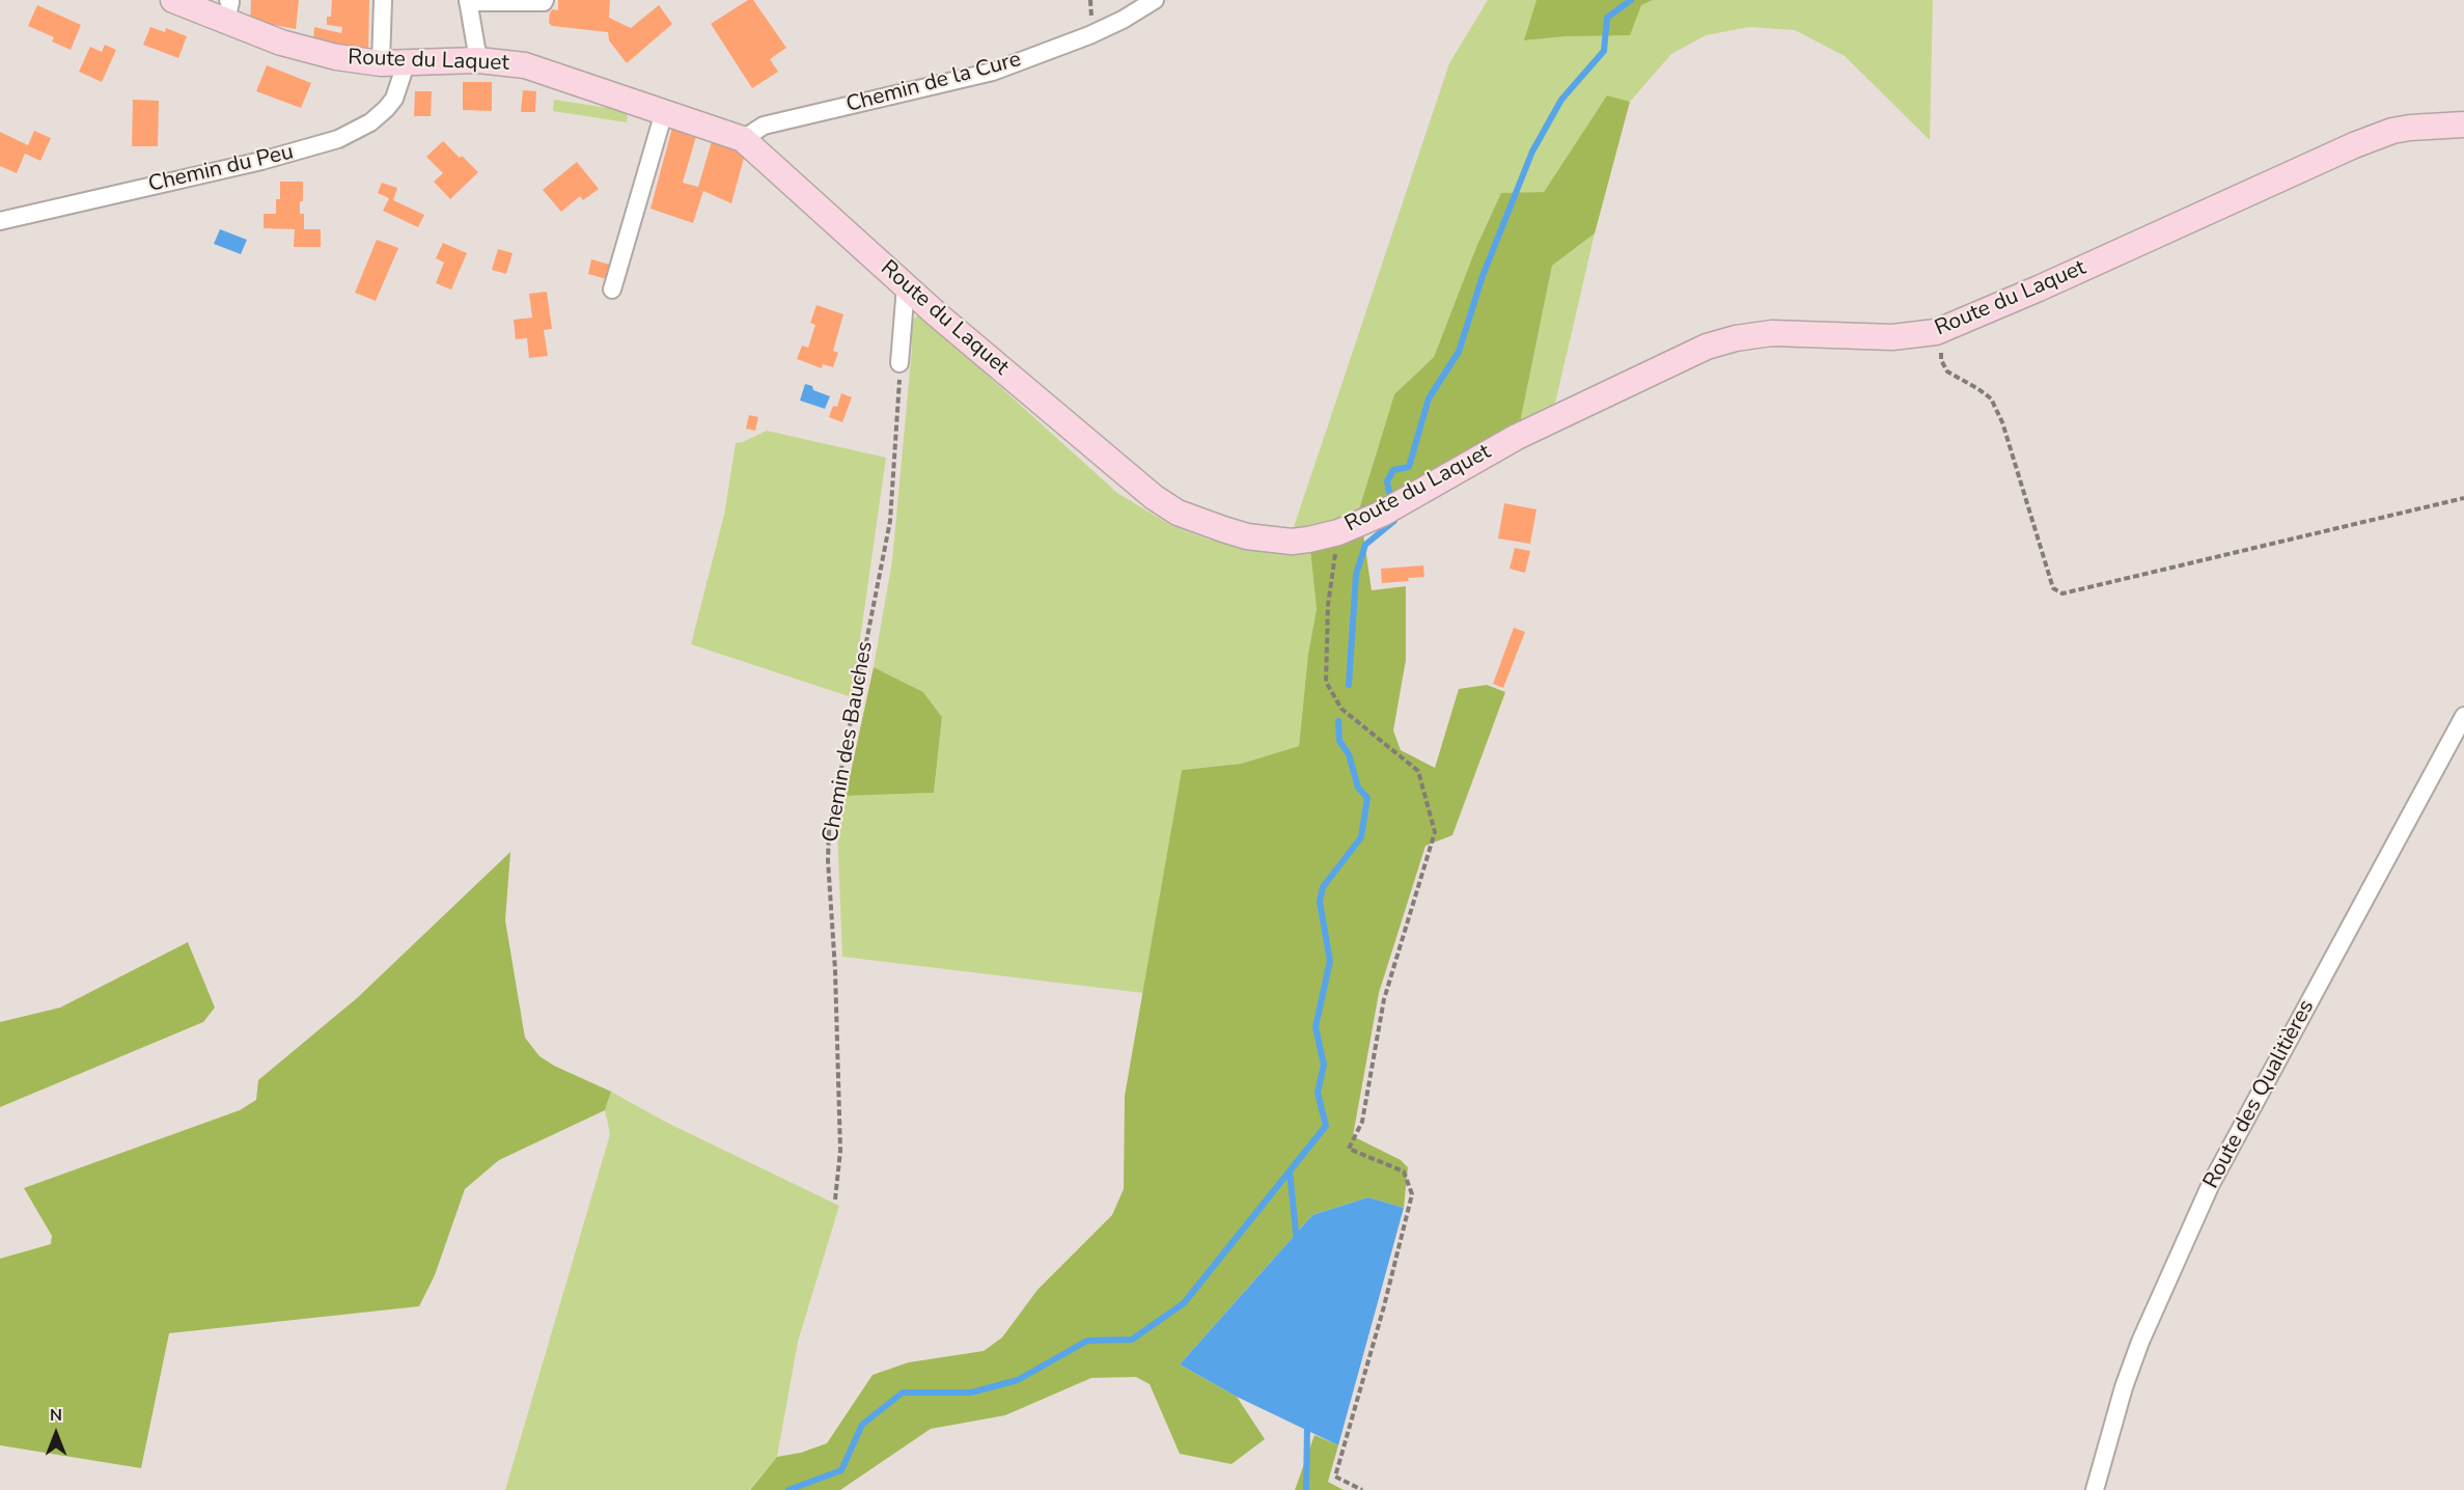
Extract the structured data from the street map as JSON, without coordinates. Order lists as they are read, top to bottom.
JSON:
{
  "streets": {
    "street": [
      "Route du Laquet",
      "Chemin de la Cure",
      "Chemin du Peu",
      "Route des Qualitières"
    ],
    "path": ["Chemin des Bauches"]
  },
  "crossings": [
    ["Route du Laquet", "Chemin de la Cure"],
    ["Route du Laquet", "Chemin du Peu"]
  ],
  "north": "top"
}
